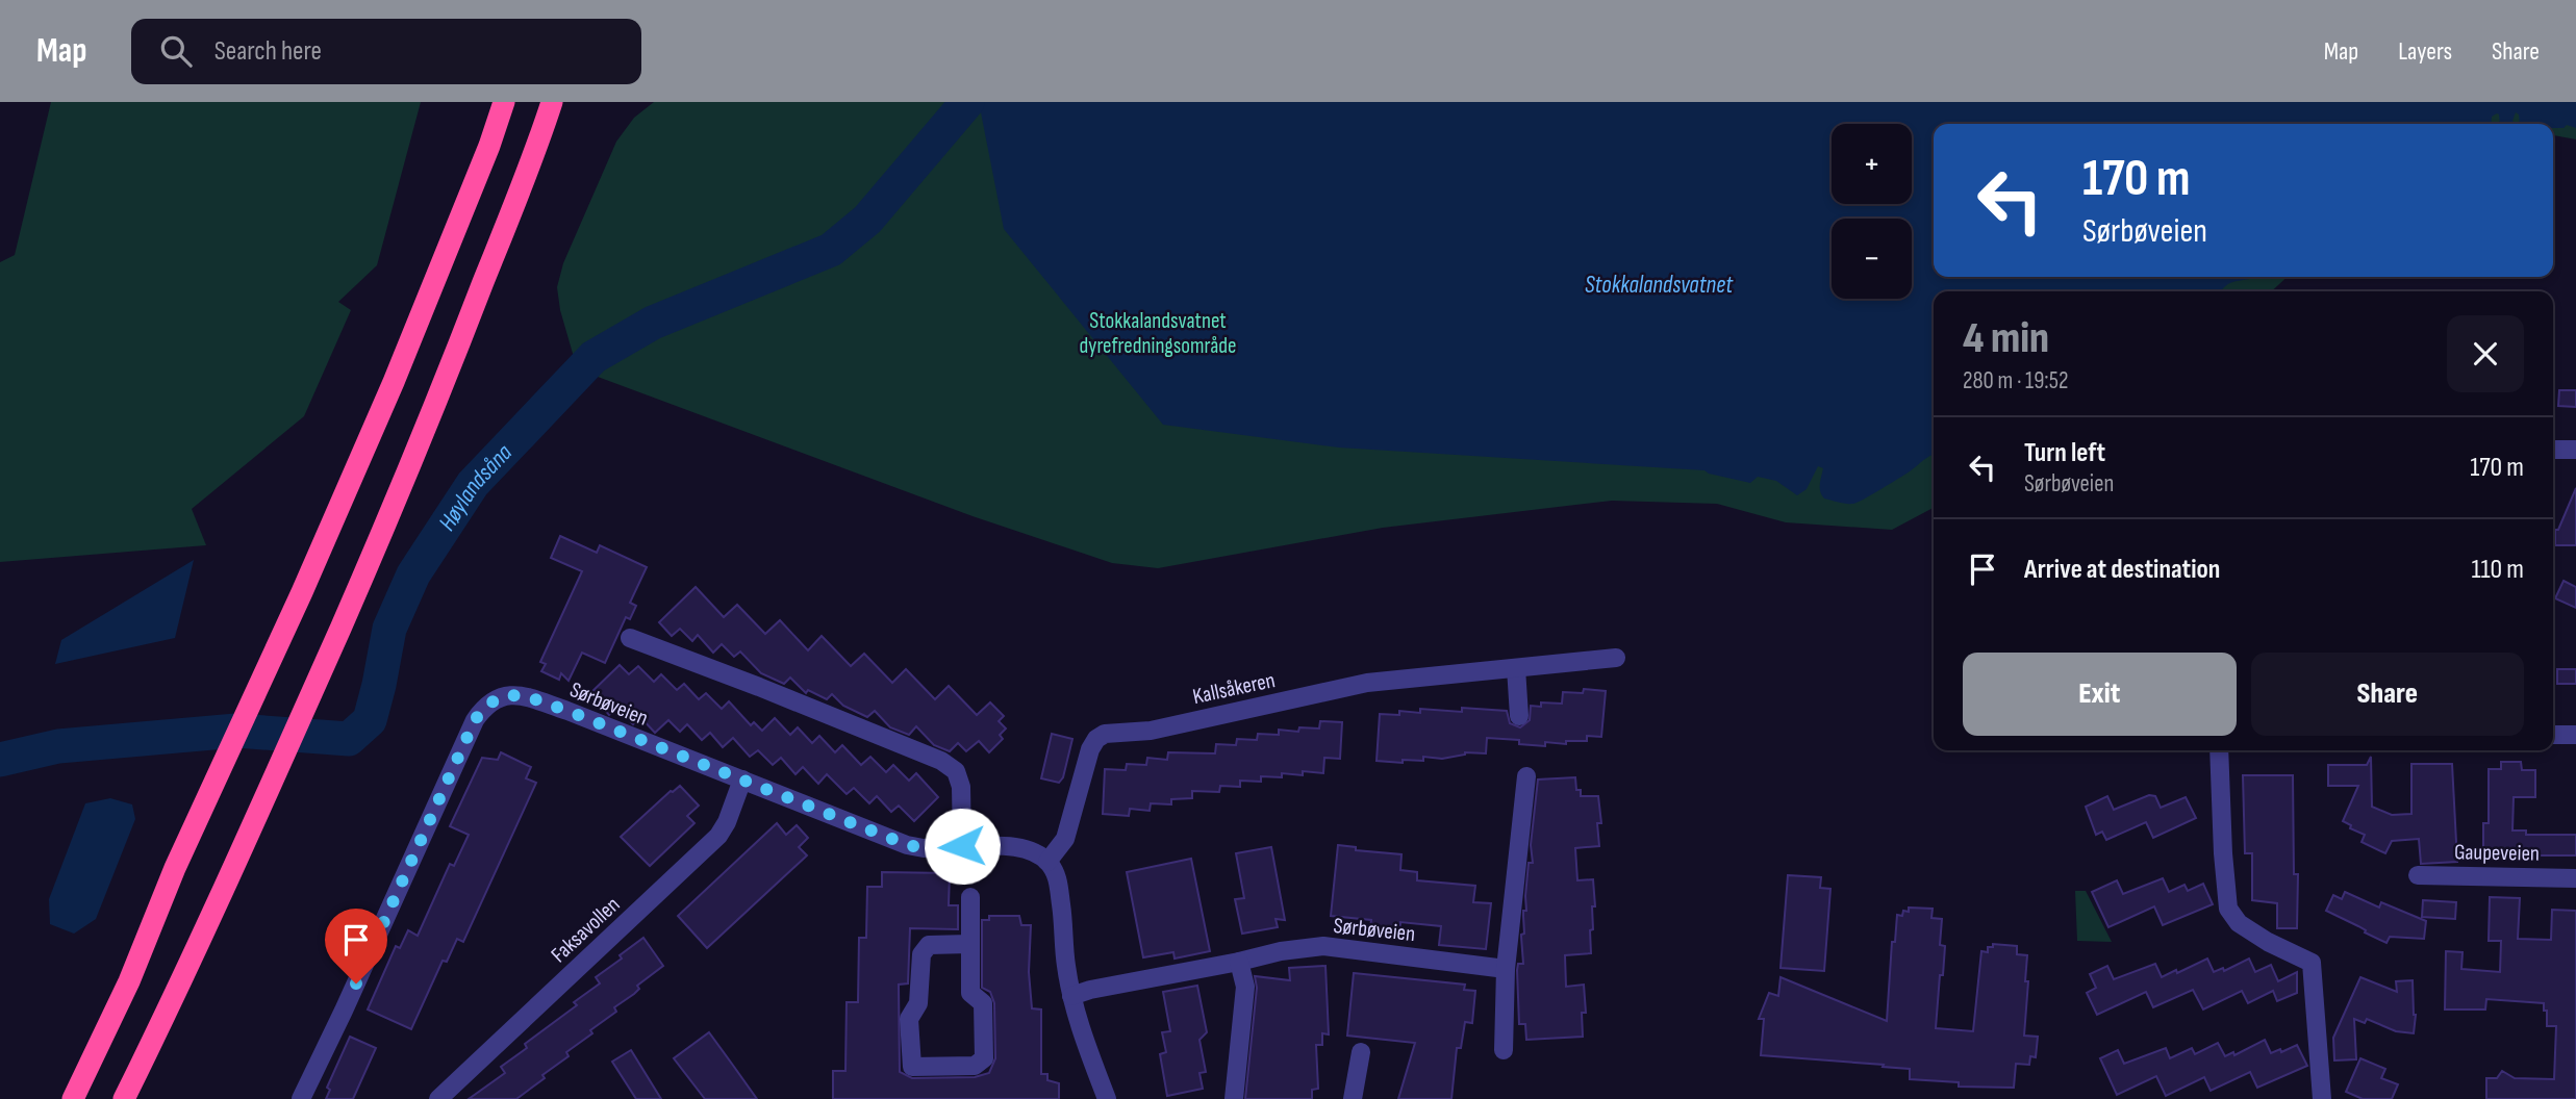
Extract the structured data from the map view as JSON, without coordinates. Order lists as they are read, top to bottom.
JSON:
{
  "streets": {
    "street": [
      "Kallsåkeren",
      "Sørbøveien",
      "Gaupeveien",
      "Faksavollen"
    ]
  },
  "crossings": [
    ["Kallsåkeren", "Sørbøveien"],
    ["Sørbøveien", "Faksavollen"]
  ],
  "water": ["Stokkalandsvatnet", "Høylandsåna"],
  "parks": ["Stokkalandsvatnet dyrefredningsområde"],
  "page": {
    "header": "Map",
    "search": "Search here",
    "nav": ["Map", "Layers", "Share"],
    "map_buttons": ["+", "−"],
    "turn": ["170 m", "Sørbøveien"],
    "heading": ["4 min", "280 m · 19:52"],
    "list": [
      {
        "name": "Turn left",
        "note": "Sørbøveien",
        "value": "170 m"
      },
      {
        "name": "Arrive at destination",
        "value": "110 m"
      }
    ],
    "buttons": ["Exit", "Share"]
  }
}
